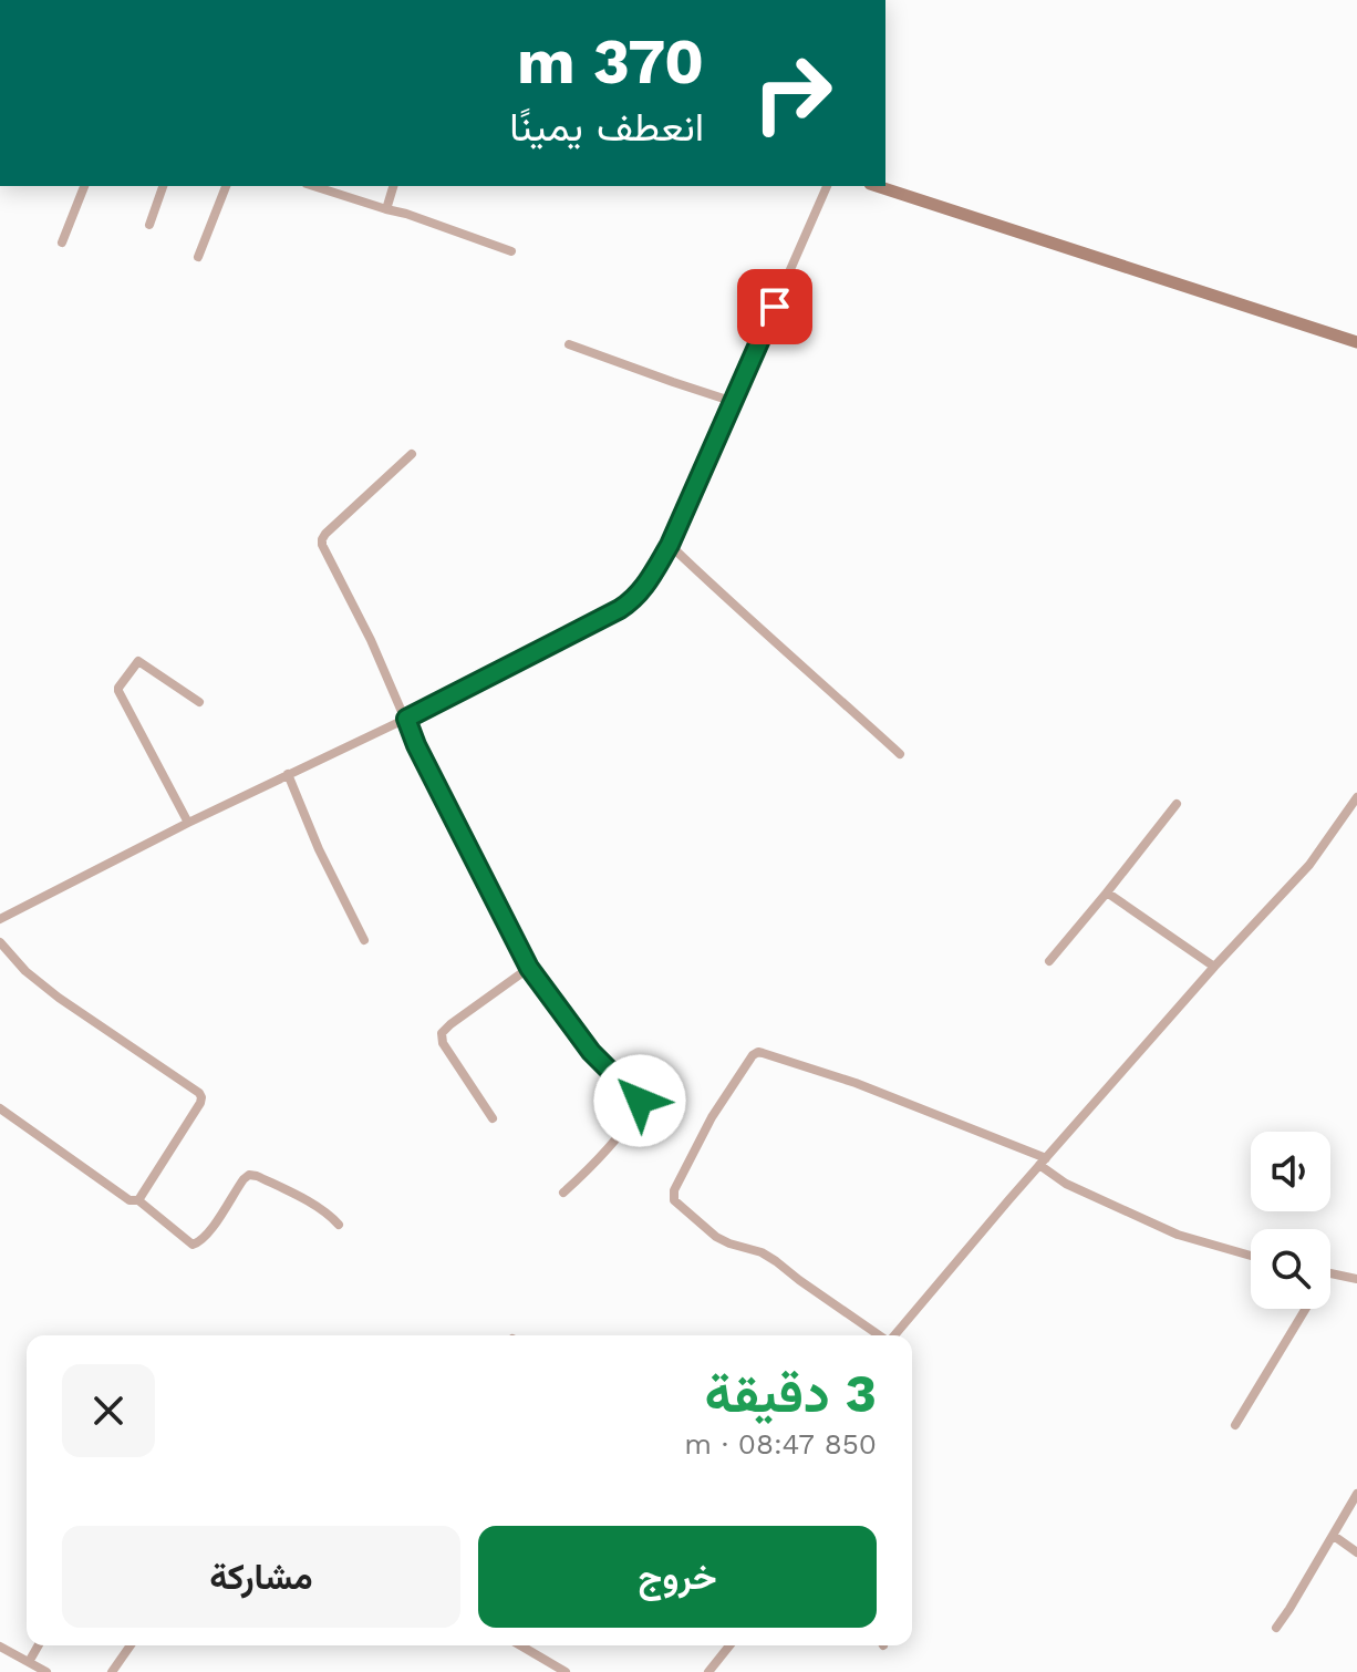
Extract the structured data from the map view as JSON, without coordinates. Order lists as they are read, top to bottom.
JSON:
{
  "page": {
    "turn": ["370 m", "انعطف يمينًا"],
    "heading": ["3 دقيقة", "850 m · 08:47"],
    "buttons": ["خروج", "مشاركة"]
  }
}
